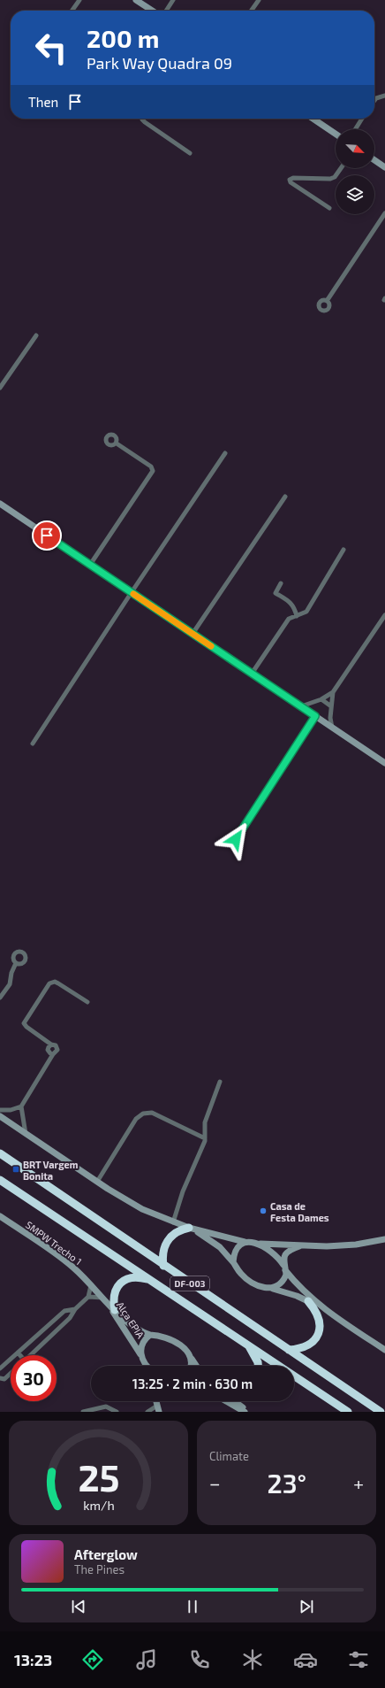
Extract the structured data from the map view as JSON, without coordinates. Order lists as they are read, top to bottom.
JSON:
{
  "streets": {
    "highway": ["DF-003"],
    "street": ["SMPW Trecho 1", "Alça EPIA"]
  },
  "crossings": [
    ["SMPW Trecho 1", "Alça EPIA"]
  ],
  "places": {
    "transit": ["BRT Vargem Bonita"],
    "other": ["Casa de Festa Dames"]
  },
  "north": "bottom right",
  "page": {
    "turn": ["200 m", "Park Way Quadra 09"],
    "then": "Then",
    "limit": "30",
    "trip": "13:25 · 2 min · 630 m",
    "tile": "Climate",
    "heat": ["−", "23°", "+"],
    "song": ["Afterglow", "The Pines"],
    "tabs": "13:23",
    "gauge": ["25", "km/h"]
  }
}
